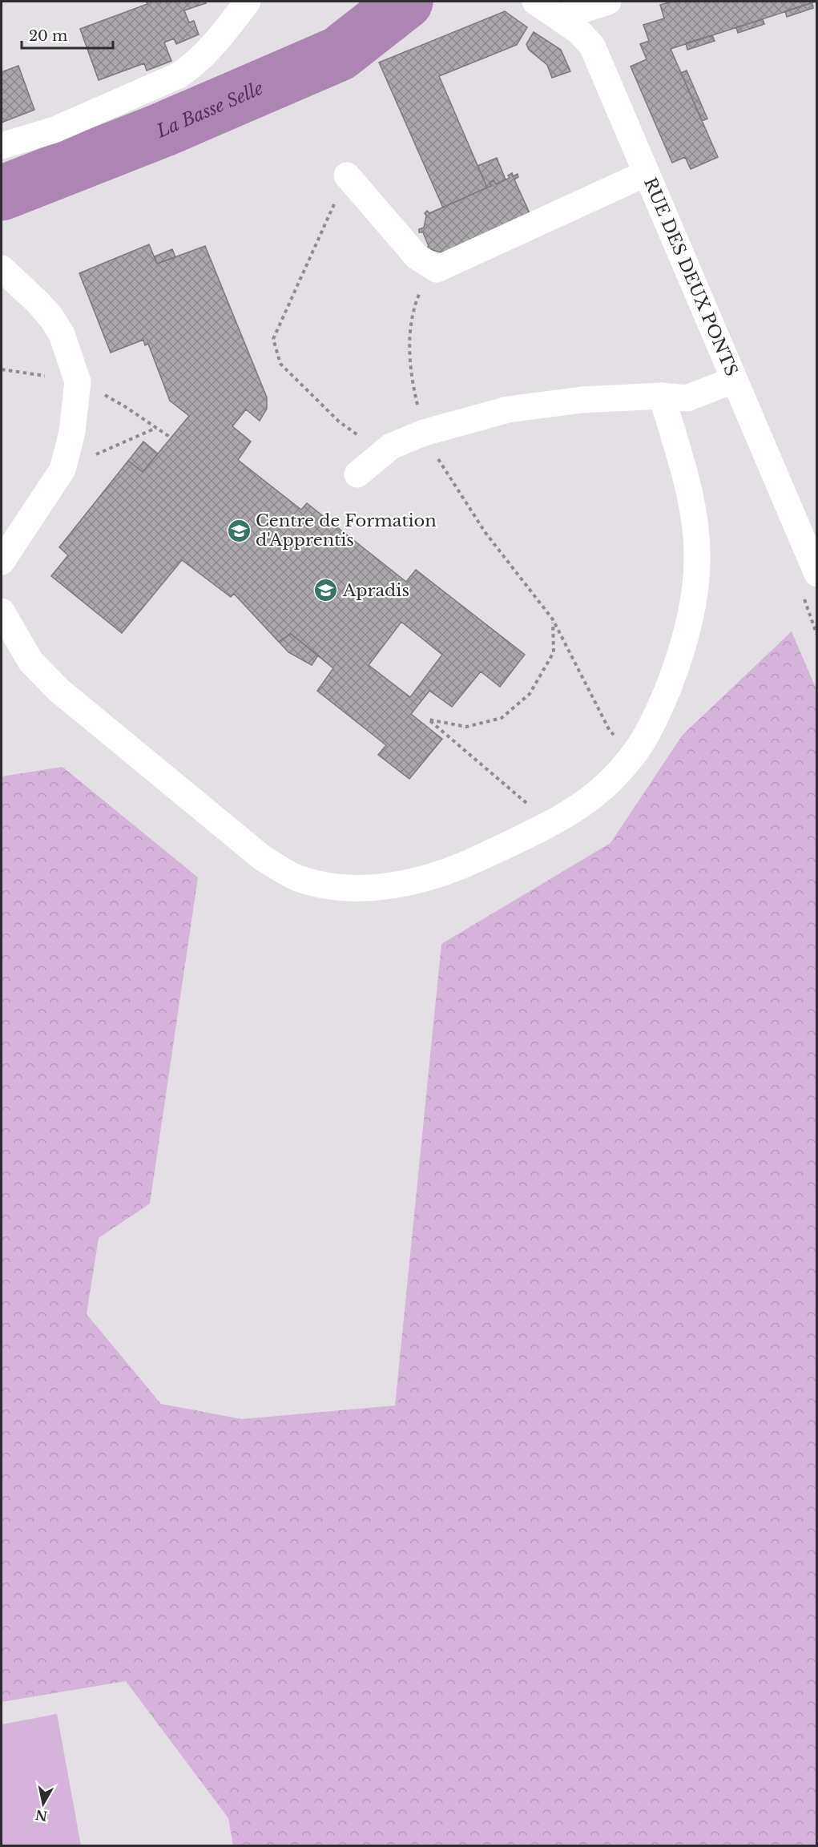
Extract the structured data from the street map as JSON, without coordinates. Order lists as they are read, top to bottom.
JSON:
{
  "streets": {
    "street": ["RUE DES DEUX PONTS"]
  },
  "water": ["La Basse Selle"],
  "places": {
    "school or university": ["Centre de Formation d'Apprentis", "Apradis"]
  },
  "scale_bar": "20 m",
  "north": "bottom"
}
